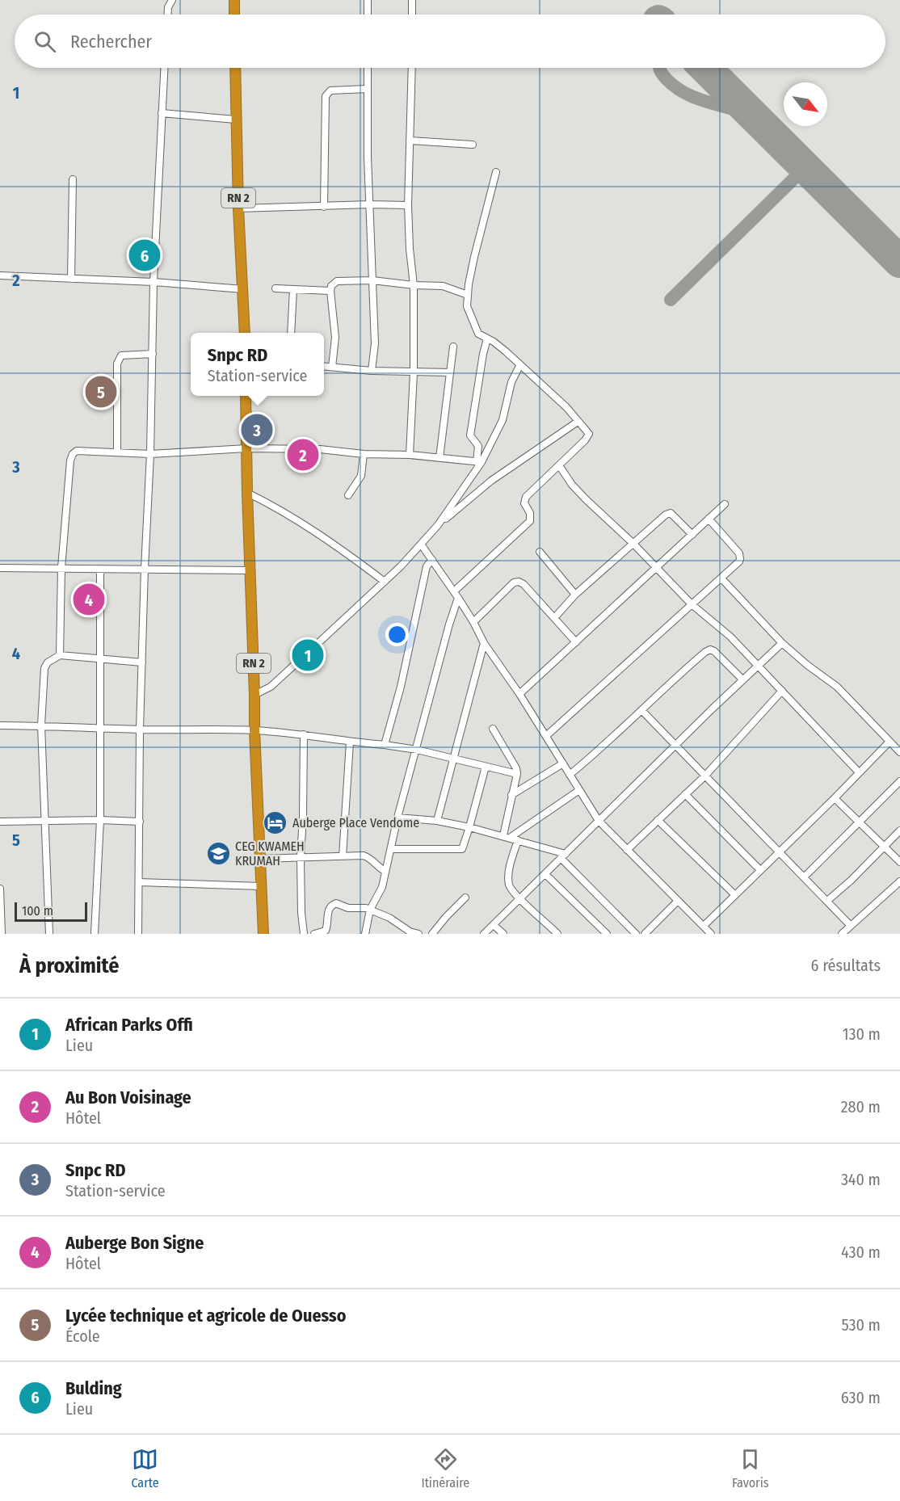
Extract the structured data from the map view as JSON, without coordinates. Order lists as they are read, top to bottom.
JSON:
{
  "streets": {
    "highway": ["RN 2"]
  },
  "places": {
    "hotel": ["Auberge Place Vendome"],
    "school or university": ["CEG KWAMEH KRUMAH"]
  },
  "scale_bar": "100 m",
  "north": "bottom right",
  "page": {
    "search": "Rechercher",
    "pins": [
      "6",
      "5",
      "3",
      "2",
      "4",
      "1"
    ],
    "popup": ["Snpc RD", "Station-service"],
    "scale": "100 m",
    "heading": ["À proximité", "6 résultats"],
    "list": [
      {
        "mark": "1",
        "name": "African Parks Offi",
        "note": "Lieu",
        "value": "130 m"
      },
      {
        "mark": "2",
        "name": "Au Bon Voisinage",
        "note": "Hôtel",
        "value": "280 m"
      },
      {
        "mark": "3",
        "name": "Snpc RD",
        "note": "Station-service",
        "value": "340 m"
      },
      {
        "mark": "4",
        "name": "Auberge Bon Signe",
        "note": "Hôtel",
        "value": "430 m"
      },
      {
        "mark": "5",
        "name": "Lycée technique et agricole de Ouesso",
        "note": "École",
        "value": "530 m"
      },
      {
        "mark": "6",
        "name": "Bulding",
        "note": "Lieu",
        "value": "630 m"
      }
    ],
    "nav": ["Carte", "Itinéraire", "Favoris"]
  },
  "grid": {
    "rows": [
      "1",
      "2",
      "3",
      "4",
      "5"
    ]
  }
}
